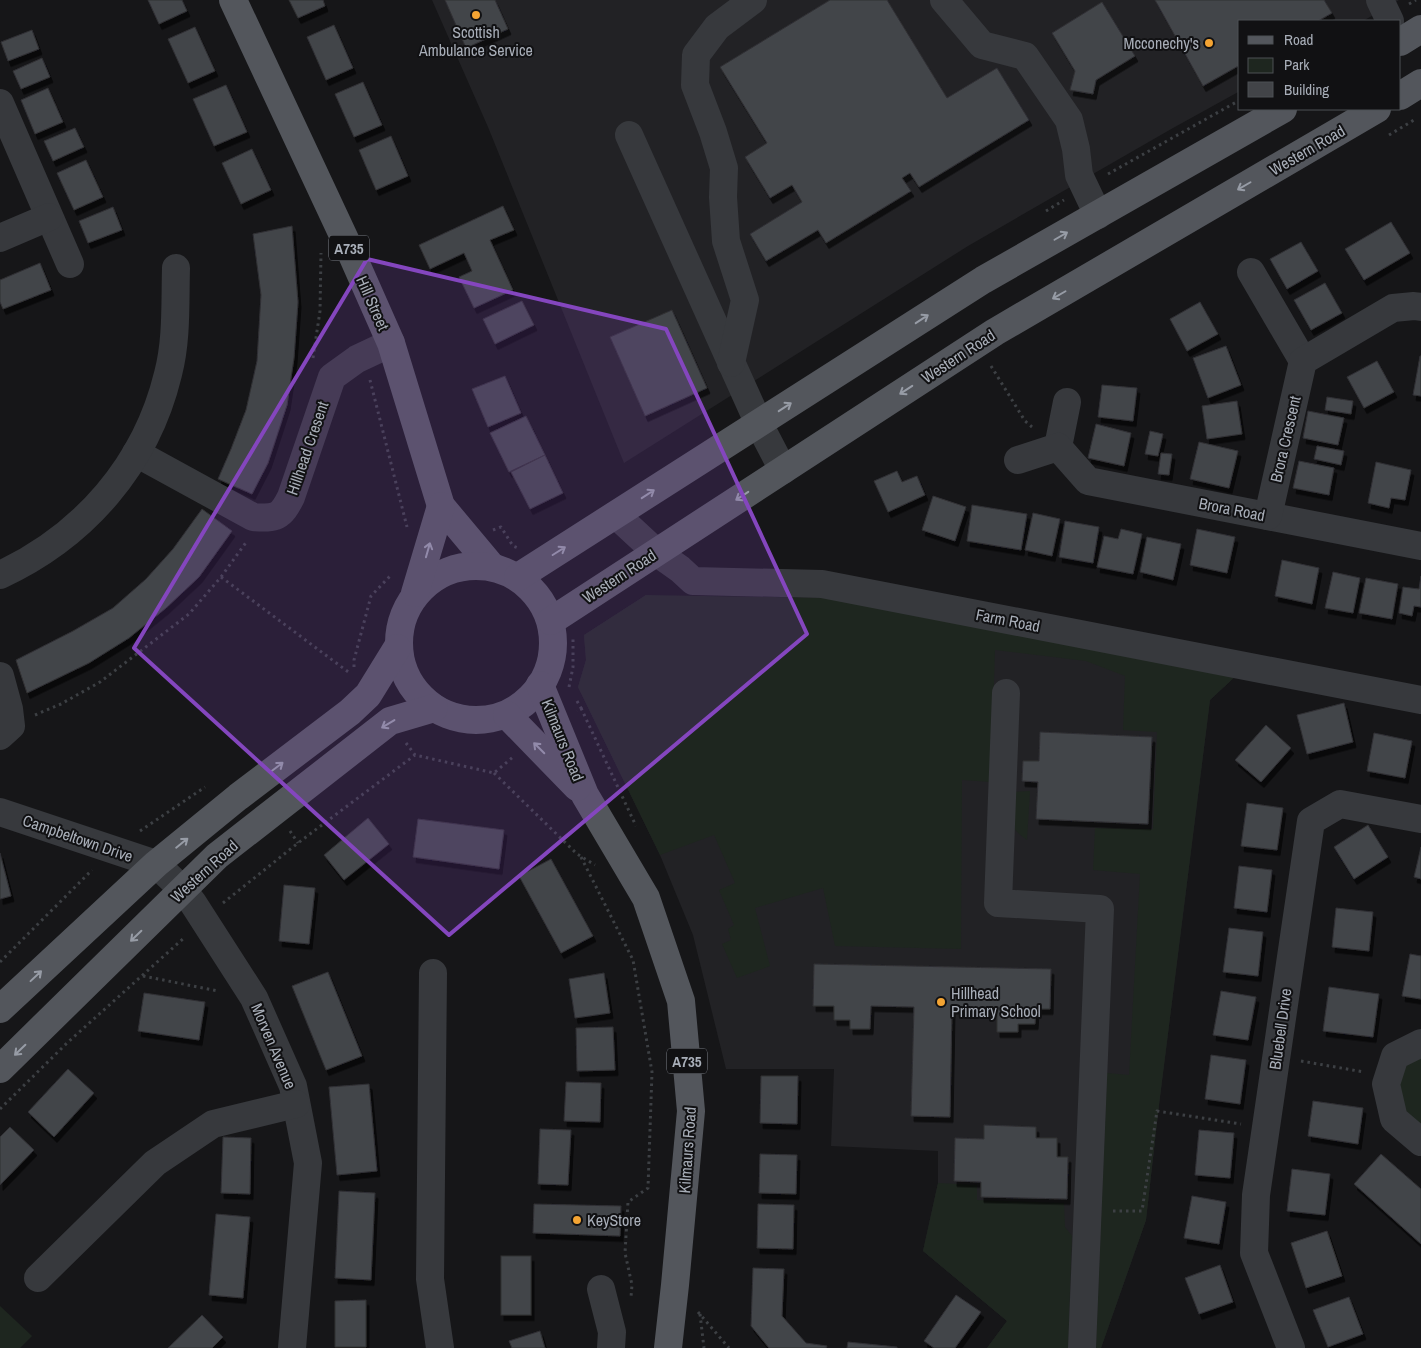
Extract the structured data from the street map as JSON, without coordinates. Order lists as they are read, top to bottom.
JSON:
{
  "streets": {
    "main road": [
      "Western Road",
      "A735",
      "Hill Street",
      "Kilmaurs Road"
    ],
    "street": [
      "Brora Crescent",
      "Hillhead Cresent",
      "Brora Road",
      "Farm Road",
      "Campbeltown Drive",
      "Bluebell Drive",
      "Morven Avenue"
    ]
  },
  "crossings": [
    ["Western Road", "A735"],
    ["Western Road", "Hill Street"],
    ["Western Road", "Farm Road"],
    ["Western Road", "Kilmaurs Road"],
    ["Western Road", "Campbeltown Drive"],
    ["Western Road", "Morven Avenue"],
    ["A735", "Hill Street"],
    ["A735", "Kilmaurs Road"],
    ["Hill Street", "Hillhead Cresent"],
    ["Hill Street", "Kilmaurs Road"],
    ["Brora Crescent", "Brora Road"],
    ["Campbeltown Drive", "Morven Avenue"]
  ],
  "places": [
    "Scottish Ambulance Service",
    "Mcconechy's",
    "Hillhead Primary School",
    "KeyStore"
  ],
  "legend": ["Road", "Park", "Building"]
}
